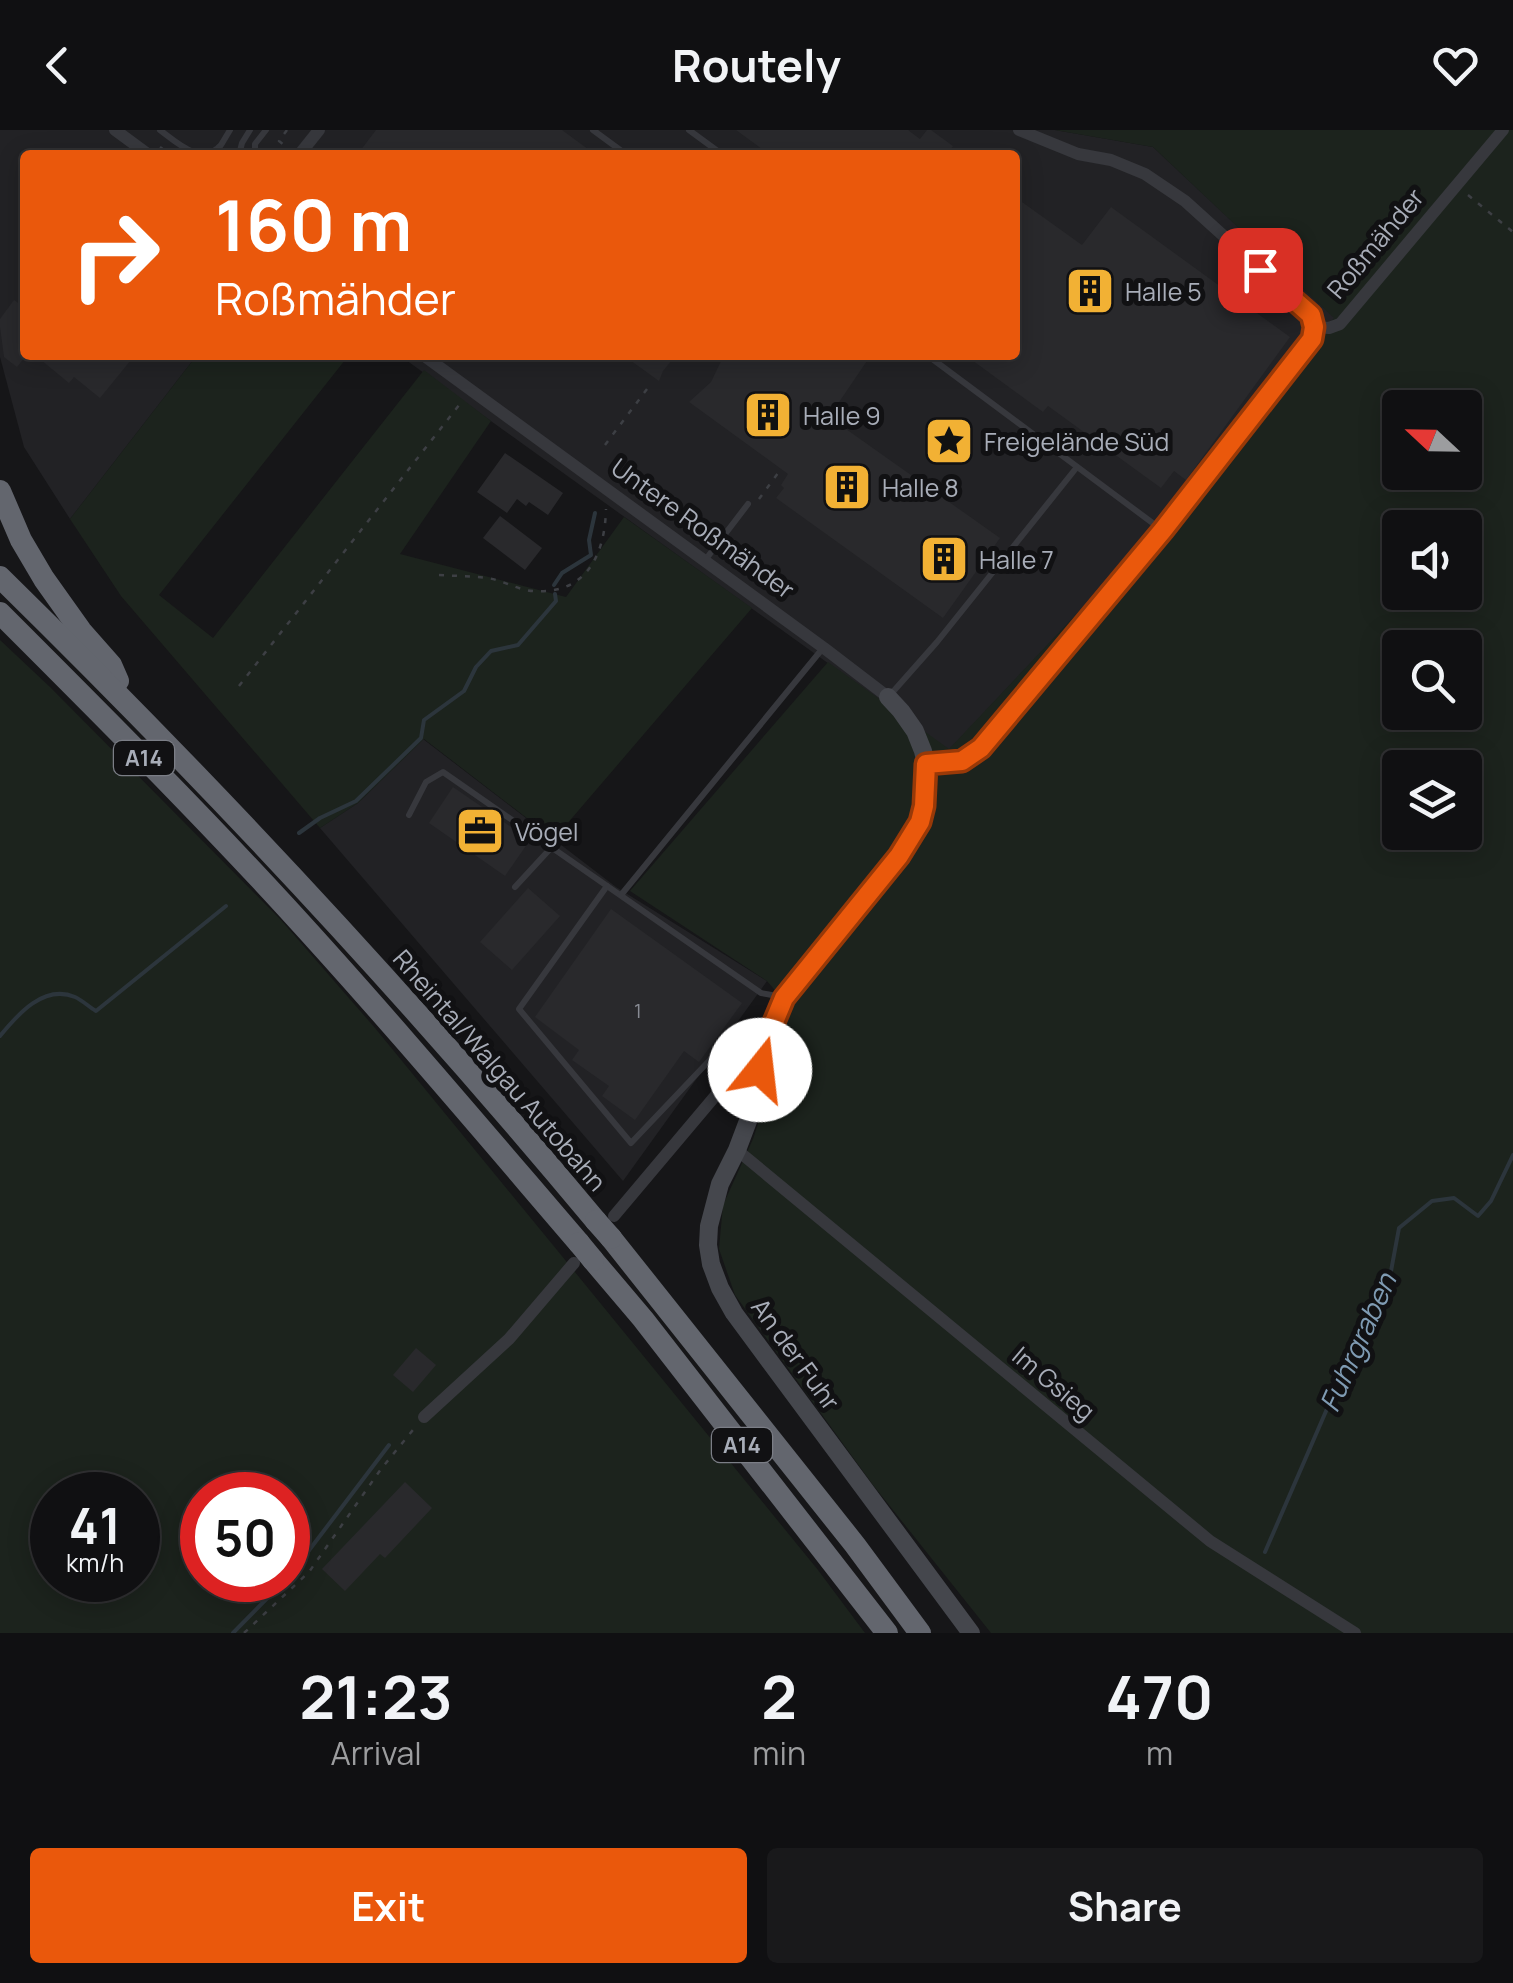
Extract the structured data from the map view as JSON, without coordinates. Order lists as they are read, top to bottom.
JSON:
{
  "streets": {
    "highway": ["A14", "Rheintal/Walgau Autobahn"],
    "main road": ["Untere Roßmähder", "An der Fuhr"],
    "street": ["Roßmähder", "Im Gsieg"]
  },
  "crossings": [
    ["Roßmähder", "Untere Roßmähder"],
    ["An der Fuhr", "Im Gsieg"]
  ],
  "water": ["Fuhrgraben"],
  "places": {
    "building": [
      "Halle 5",
      "Halle 9",
      "Halle 8",
      "Halle 7"
    ],
    "place": ["Freigelände Süd"],
    "office": ["Vögel"]
  },
  "house_numbers": ["1"],
  "north": "left",
  "page": {
    "header": "Routely",
    "turn": ["160 m", "Roßmähder"],
    "speed": "41 km/h",
    "limit": "50",
    "eta": [
      "21:23",
      "Arrival",
      "2",
      "min",
      "470",
      "m"
    ],
    "buttons": ["Exit", "Share"]
  }
}
